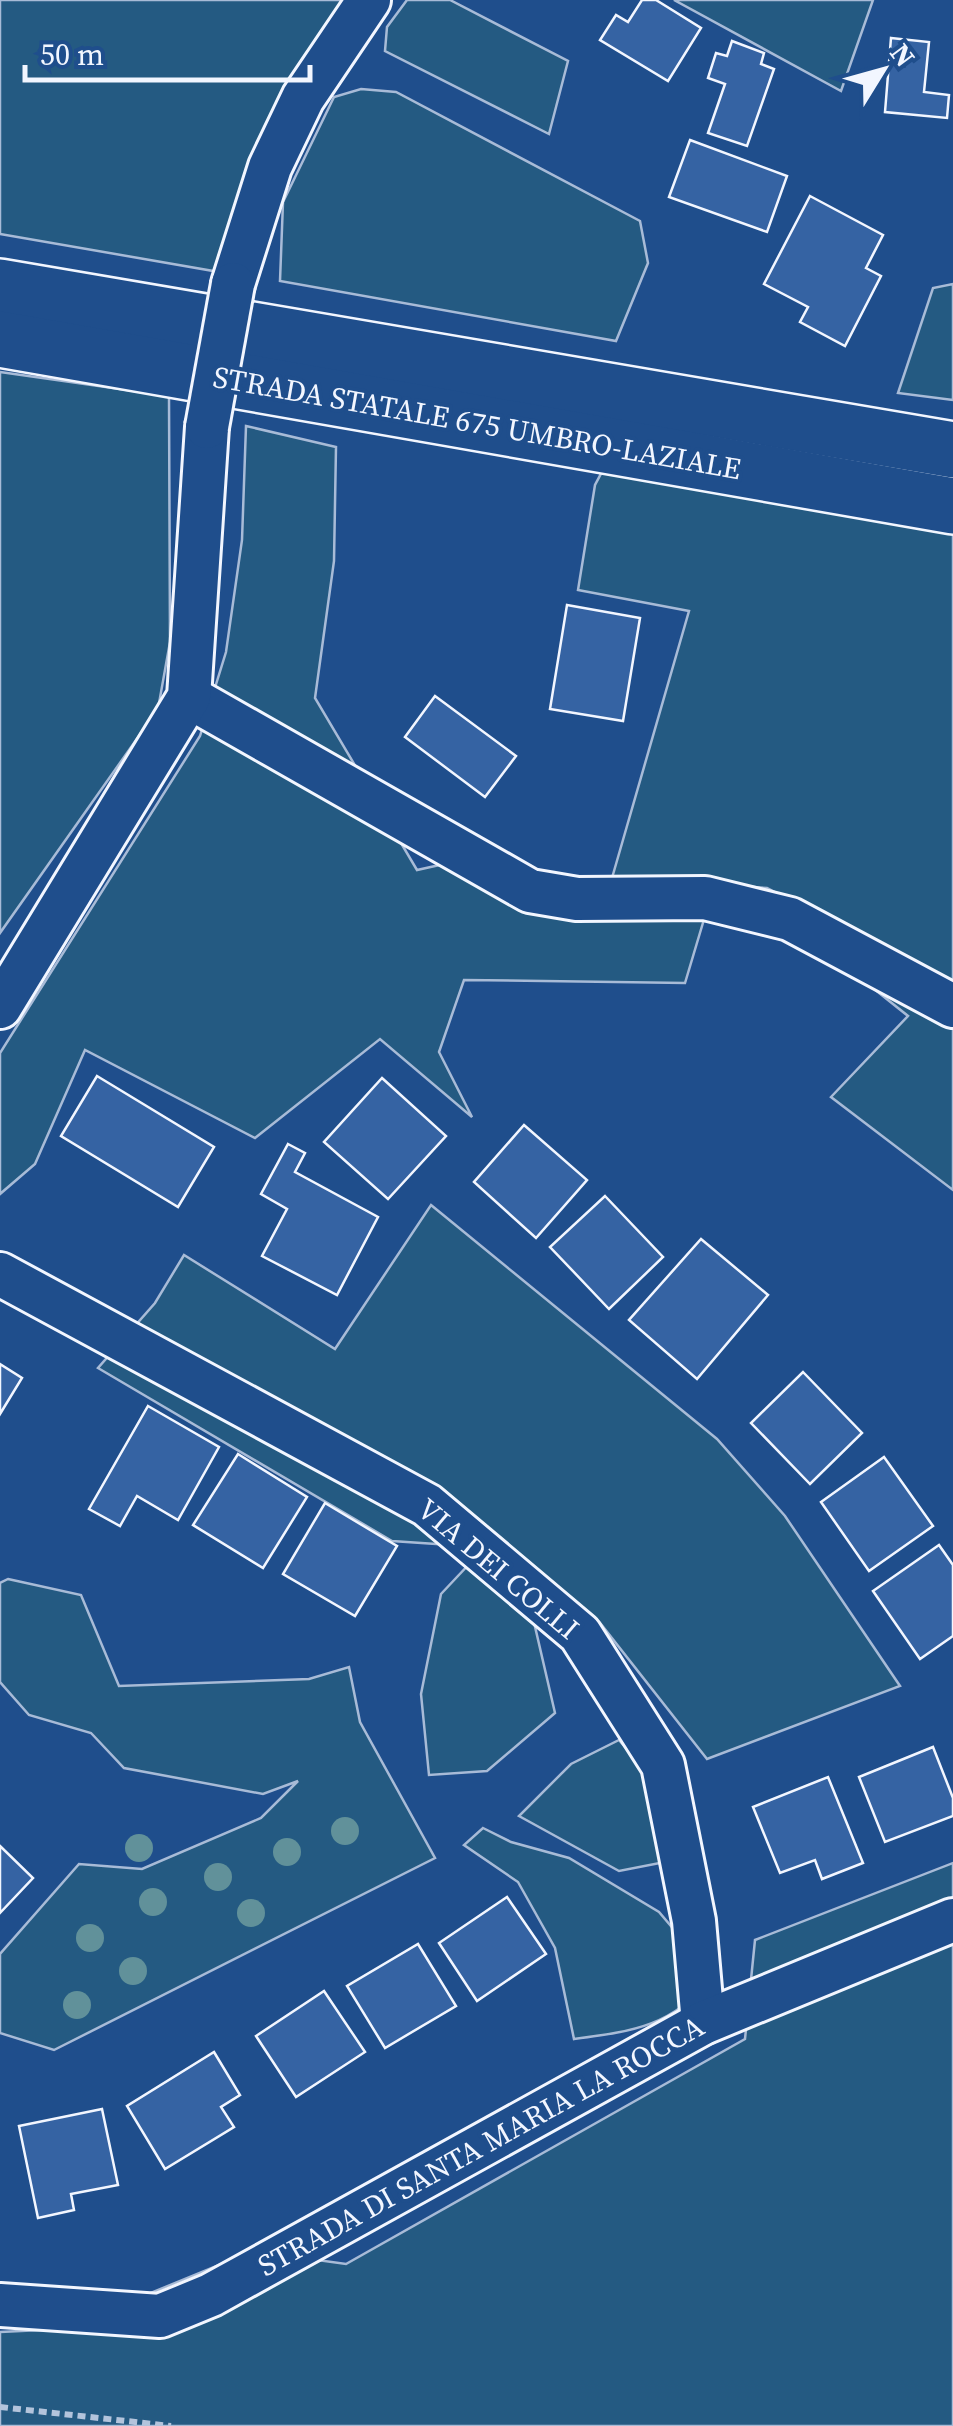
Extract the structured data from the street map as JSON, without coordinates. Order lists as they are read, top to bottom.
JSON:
{
  "streets": {
    "highway": ["STRADA STATALE 675 UMBRO-LAZIALE"],
    "street": ["VIA DEI COLLI", "STRADA DI SANTA MARIA LA ROCCA"]
  },
  "crossings": [
    ["VIA DEI COLLI", "STRADA DI SANTA MARIA LA ROCCA"]
  ],
  "scale_bar": "50 m",
  "north": "top right"
}
